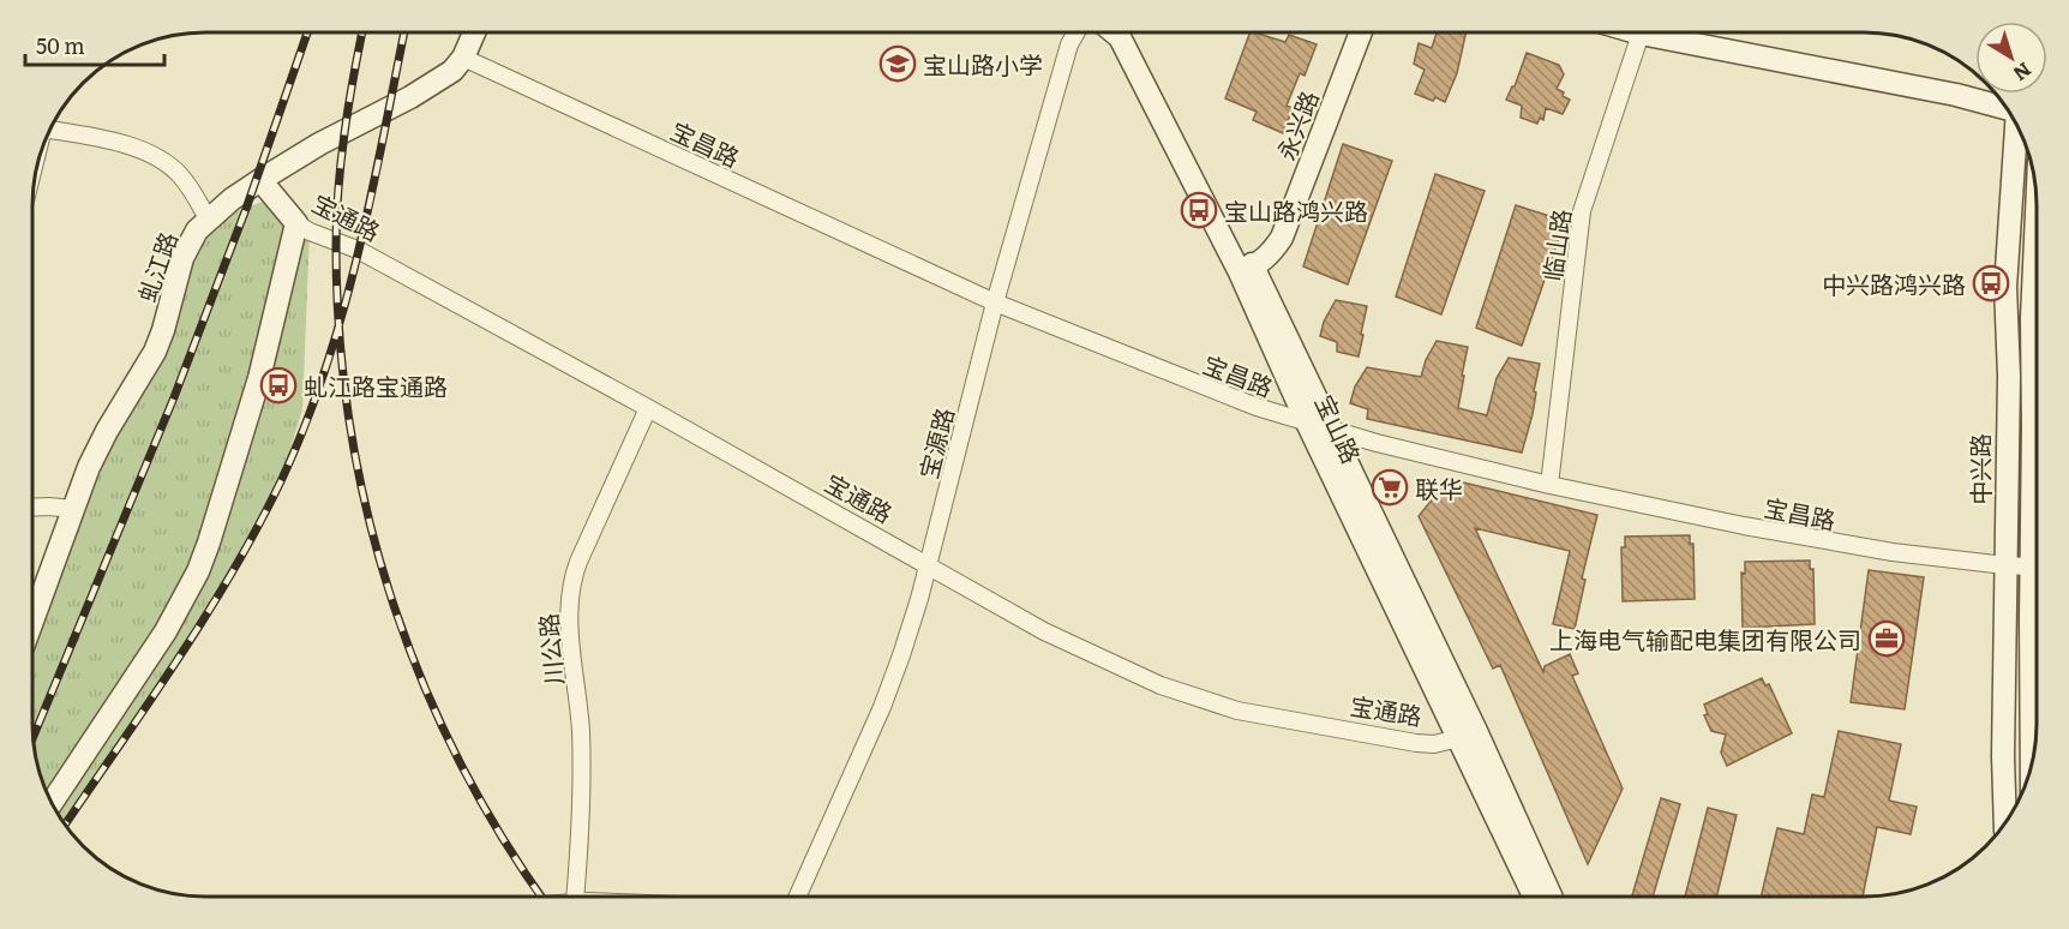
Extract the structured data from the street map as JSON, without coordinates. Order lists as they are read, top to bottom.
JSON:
{
  "streets": {
    "main road": [
      "永兴路",
      "宝通路",
      "虬江路",
      "宝山路",
      "中兴路"
    ],
    "street": [
      "宝昌路",
      "临山路",
      "宝源路",
      "川公路"
    ]
  },
  "crossings": [
    ["永兴路", "宝山路"],
    ["宝昌路", "临山路"],
    ["宝昌路", "虬江路"],
    ["宝昌路", "宝山路"],
    ["宝昌路", "宝源路"],
    ["宝昌路", "中兴路"],
    ["宝通路", "虬江路"],
    ["宝通路", "宝山路"],
    ["宝通路", "宝源路"],
    ["宝通路", "川公路"]
  ],
  "places": {
    "school or university": ["宝山路小学"],
    "bus stop": ["宝山路鸿兴路", "中兴路鸿兴路", "虬江路宝通路"],
    "supermarket": ["联华"],
    "office": ["上海电气输配电集团有限公司"]
  },
  "scale_bar": "50 m",
  "north": "bottom right"
}
